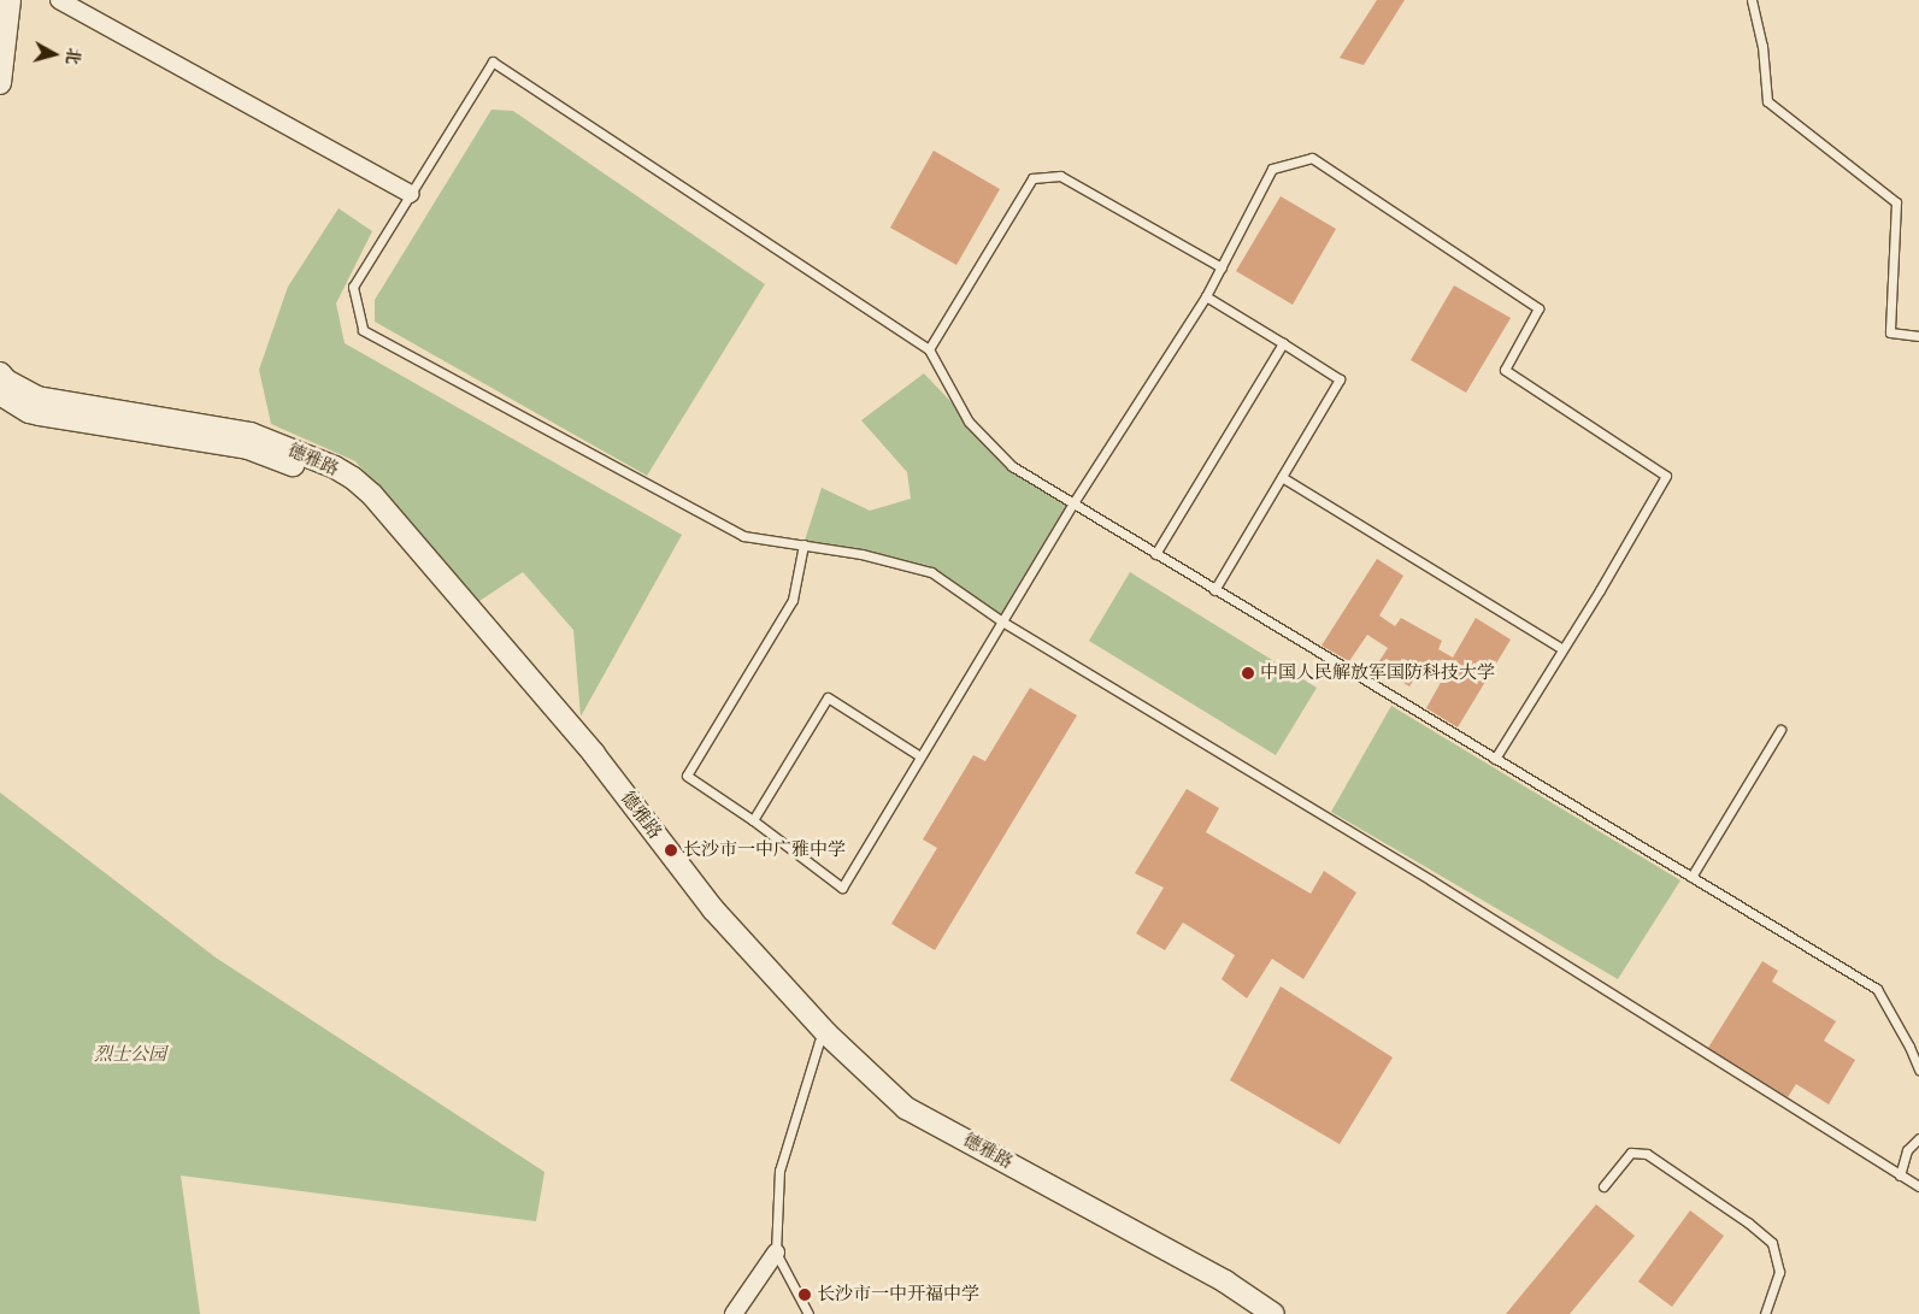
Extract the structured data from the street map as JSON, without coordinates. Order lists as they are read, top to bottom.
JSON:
{
  "streets": {
    "street": ["德雅路"]
  },
  "parks": ["烈士公园"],
  "places": ["中国人民解放军国防科技大学", "长沙市一中广雅中学", "长沙市一中开福中学"],
  "north": "right"
}
